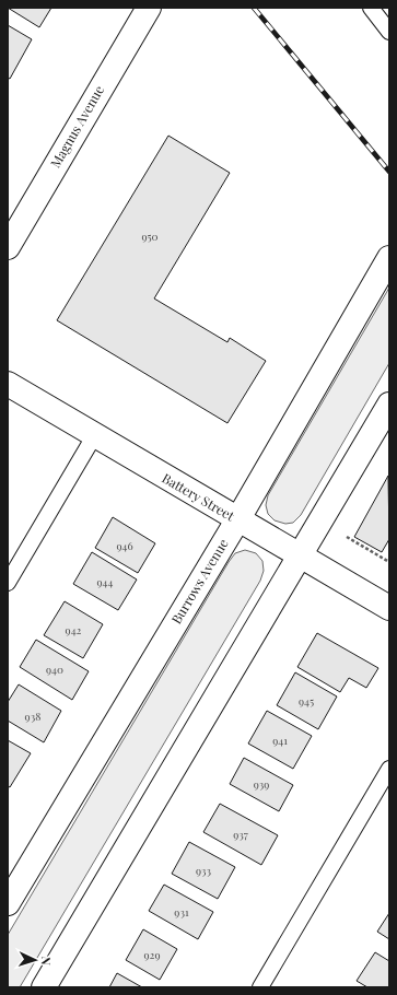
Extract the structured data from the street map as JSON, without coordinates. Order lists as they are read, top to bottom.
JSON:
{
  "streets": {
    "street": ["Magnus Avenue", "Battery Street", "Burrows Avenue"]
  },
  "crossings": [
    ["Battery Street", "Burrows Avenue"]
  ],
  "house_numbers": [
    "950",
    "946",
    "944",
    "942",
    "940",
    "945",
    "938",
    "941",
    "939",
    "937",
    "933",
    "931",
    "929"
  ],
  "north": "right"
}
